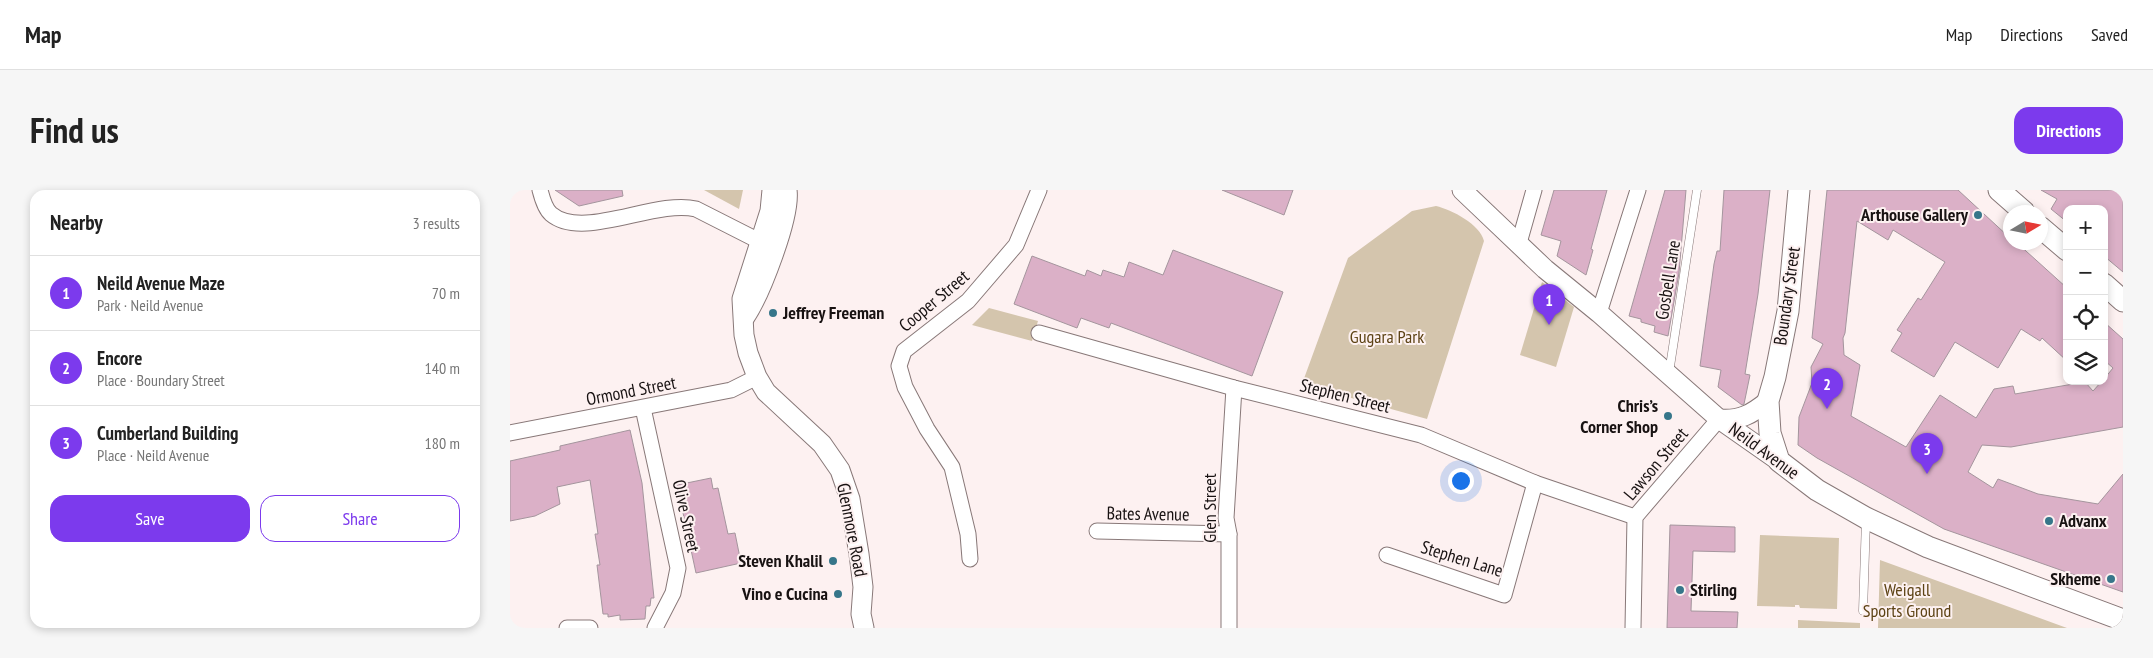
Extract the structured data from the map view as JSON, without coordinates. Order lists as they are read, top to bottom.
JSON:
{
  "streets": {
    "main road": ["Boundary Street", "Neild Avenue"],
    "street": [
      "Cooper Street",
      "Ormond Street",
      "Stephen Street",
      "Lawson Street",
      "Glen Street",
      "Bates Avenue",
      "Olive Street",
      "Glenmore Road",
      "Stephen Lane"
    ],
    "lane": ["Gosbell Lane"]
  },
  "crossings": [
    ["Gosbell Lane", "Neild Avenue"],
    ["Boundary Street", "Neild Avenue"],
    ["Ormond Street", "Olive Street"],
    ["Ormond Street", "Glenmore Road"],
    ["Stephen Street", "Lawson Street"],
    ["Stephen Street", "Glen Street"],
    ["Stephen Street", "Stephen Lane"],
    ["Neild Avenue", "Lawson Street"],
    ["Glen Street", "Bates Avenue"]
  ],
  "parks": ["Gugara Park", "Weigall Sports Ground"],
  "places": [
    "Arthouse Gallery",
    "Jeffrey Freeman",
    "Chris’s Corner Shop",
    "Advanx",
    "Steven Khalil",
    "Skheme",
    "Stirling",
    "Vino e Cucina"
  ],
  "north": "right",
  "page": {
    "header": "Map",
    "nav": ["Map", "Directions", "Saved"],
    "title": "Find us",
    "buttons": [
      "Directions",
      ["Save", "Share"]
    ],
    "heading": ["Nearby", "3 results"],
    "map_buttons": ["+", "−"],
    "list": [
      {
        "mark": "1",
        "name": "Neild Avenue Maze",
        "note": "Park · Neild Avenue",
        "value": "70 m"
      },
      {
        "mark": "2",
        "name": "Encore",
        "note": "Place · Boundary Street",
        "value": "140 m"
      },
      {
        "mark": "3",
        "name": "Cumberland Building",
        "note": "Place · Neild Avenue",
        "value": "180 m"
      }
    ],
    "pins": ["1", "2", "3"]
  }
}
